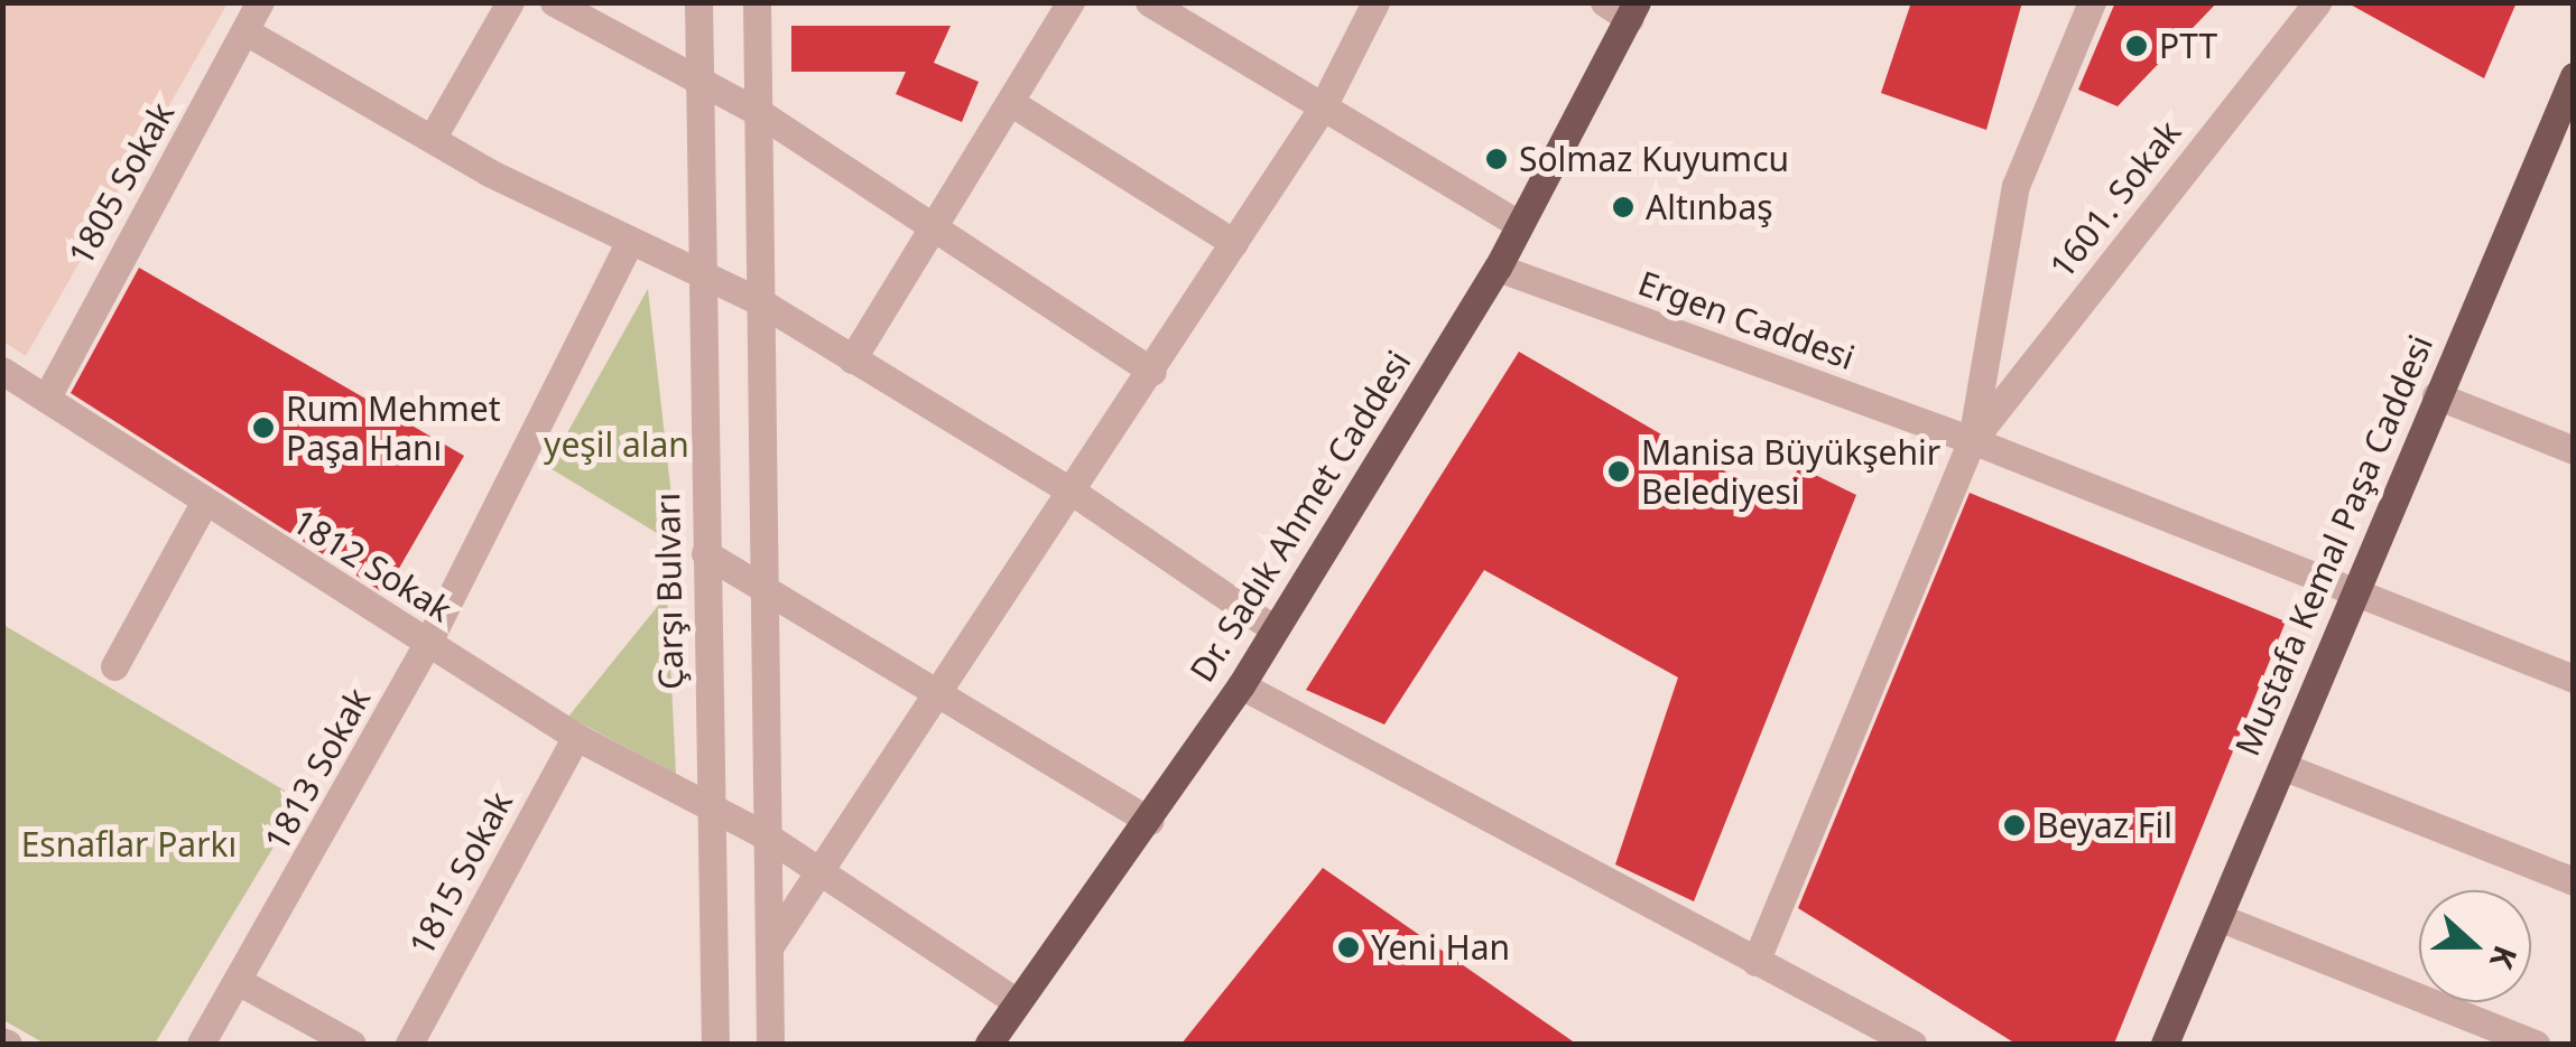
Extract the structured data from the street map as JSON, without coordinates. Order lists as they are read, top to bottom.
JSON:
{
  "streets": {
    "main road": ["Dr. Sadık Ahmet Caddesi", "Mustafa Kemal Paşa Caddesi"],
    "street": [
      "1805 Sokak",
      "1601. Sokak",
      "Ergen Caddesi",
      "1812 Sokak",
      "Çarşı Bulvarı",
      "1813 Sokak",
      "1815 Sokak"
    ]
  },
  "crossings": [
    ["1805 Sokak", "1812 Sokak"],
    ["1601. Sokak", "Ergen Caddesi"],
    ["Ergen Caddesi", "Dr. Sadık Ahmet Caddesi"],
    ["Ergen Caddesi", "Mustafa Kemal Paşa Caddesi"],
    ["Dr. Sadık Ahmet Caddesi", "1812 Sokak"],
    ["1812 Sokak", "Çarşı Bulvarı"],
    ["1812 Sokak", "1813 Sokak"],
    ["1812 Sokak", "1815 Sokak"]
  ],
  "parks": ["yeşil alan", "Esnaflar Parkı"],
  "places": [
    "PTT",
    "Solmaz Kuyumcu",
    "Altınbaş",
    "Rum Mehmet Paşa Hanı",
    "Manisa Büyükşehir Belediyesi",
    "Beyaz Fil",
    "Yeni Han"
  ],
  "north": "right"
}
